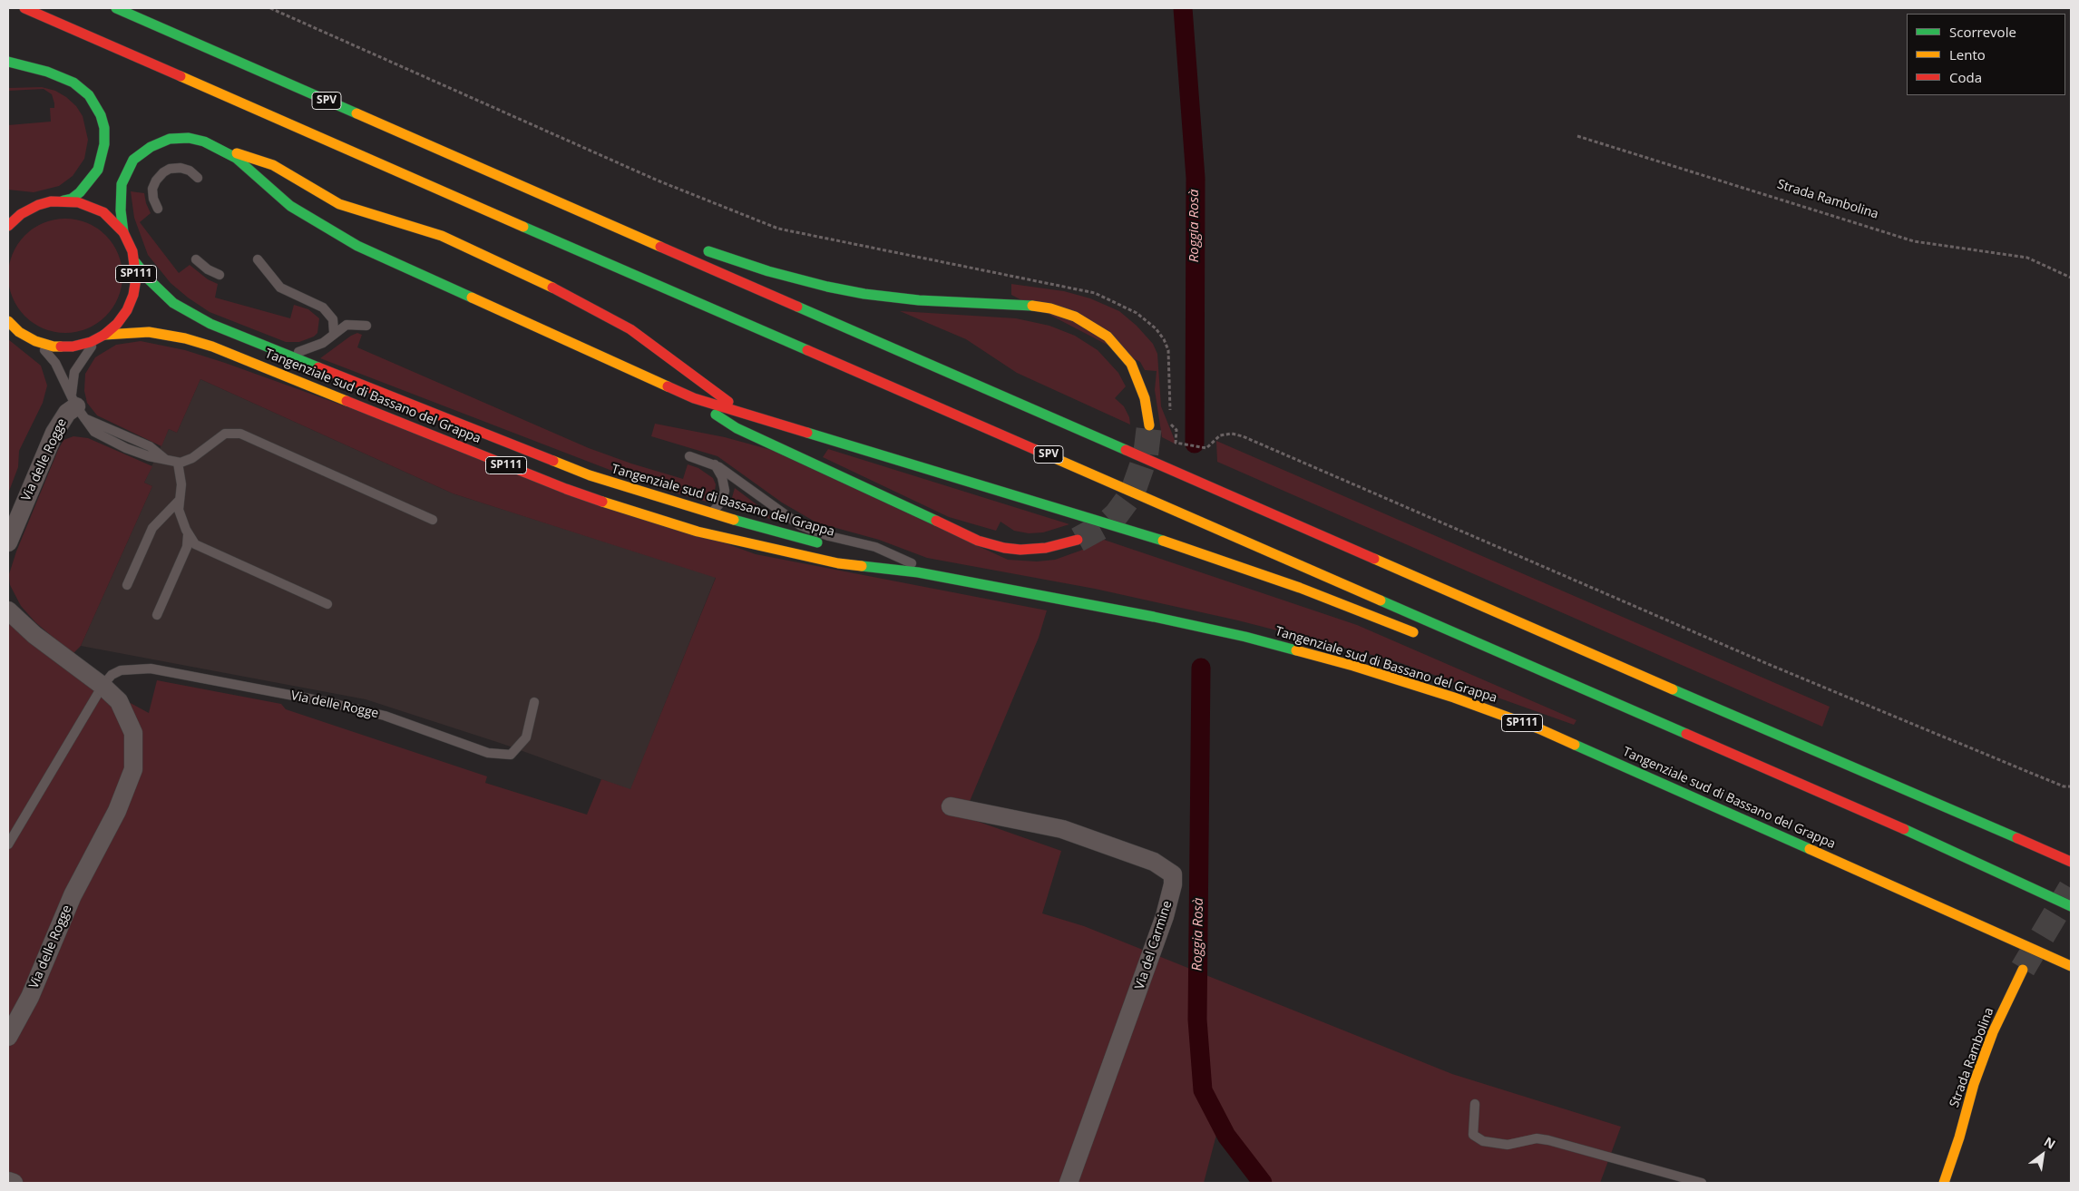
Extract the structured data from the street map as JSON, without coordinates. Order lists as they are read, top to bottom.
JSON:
{
  "streets": {
    "main road": [
      "SPV",
      "Strada Rambolina",
      "SP111",
      "Tangenziale sud di Bassano del Grappa"
    ],
    "street": ["Via delle Rogge", "Via del Carmine"]
  },
  "crossings": [
    ["Tangenziale sud di Bassano del Grappa", "Via delle Rogge"]
  ],
  "water": ["Roggia Rosà"],
  "legend": ["Scorrevole", "Lento", "Coda"],
  "north": "top right"
}
